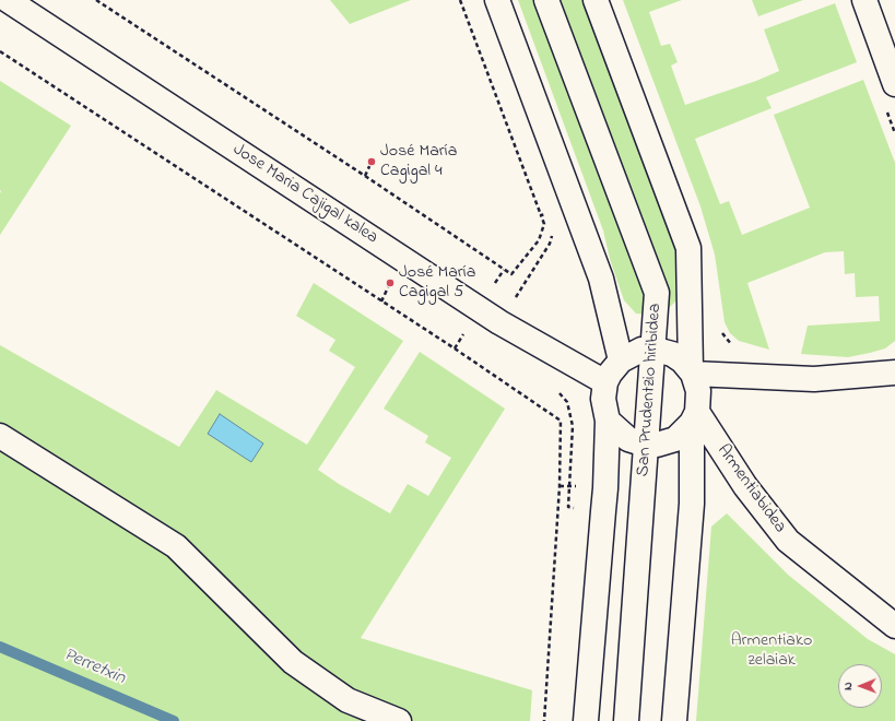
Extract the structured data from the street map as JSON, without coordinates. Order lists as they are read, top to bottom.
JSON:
{
  "streets": {
    "street": ["Jose Maria Cajigal kalea", "San Prudentzio hiribidea", "Armentiabidea"]
  },
  "crossings": [
    ["San Prudentzio hiribidea", "Armentiabidea"]
  ],
  "water": ["Perretxin"],
  "parks": ["Armentiako zelaiak"],
  "places": ["José María Cagigal 4", "José María Cagigal 5"],
  "north": "left"
}
